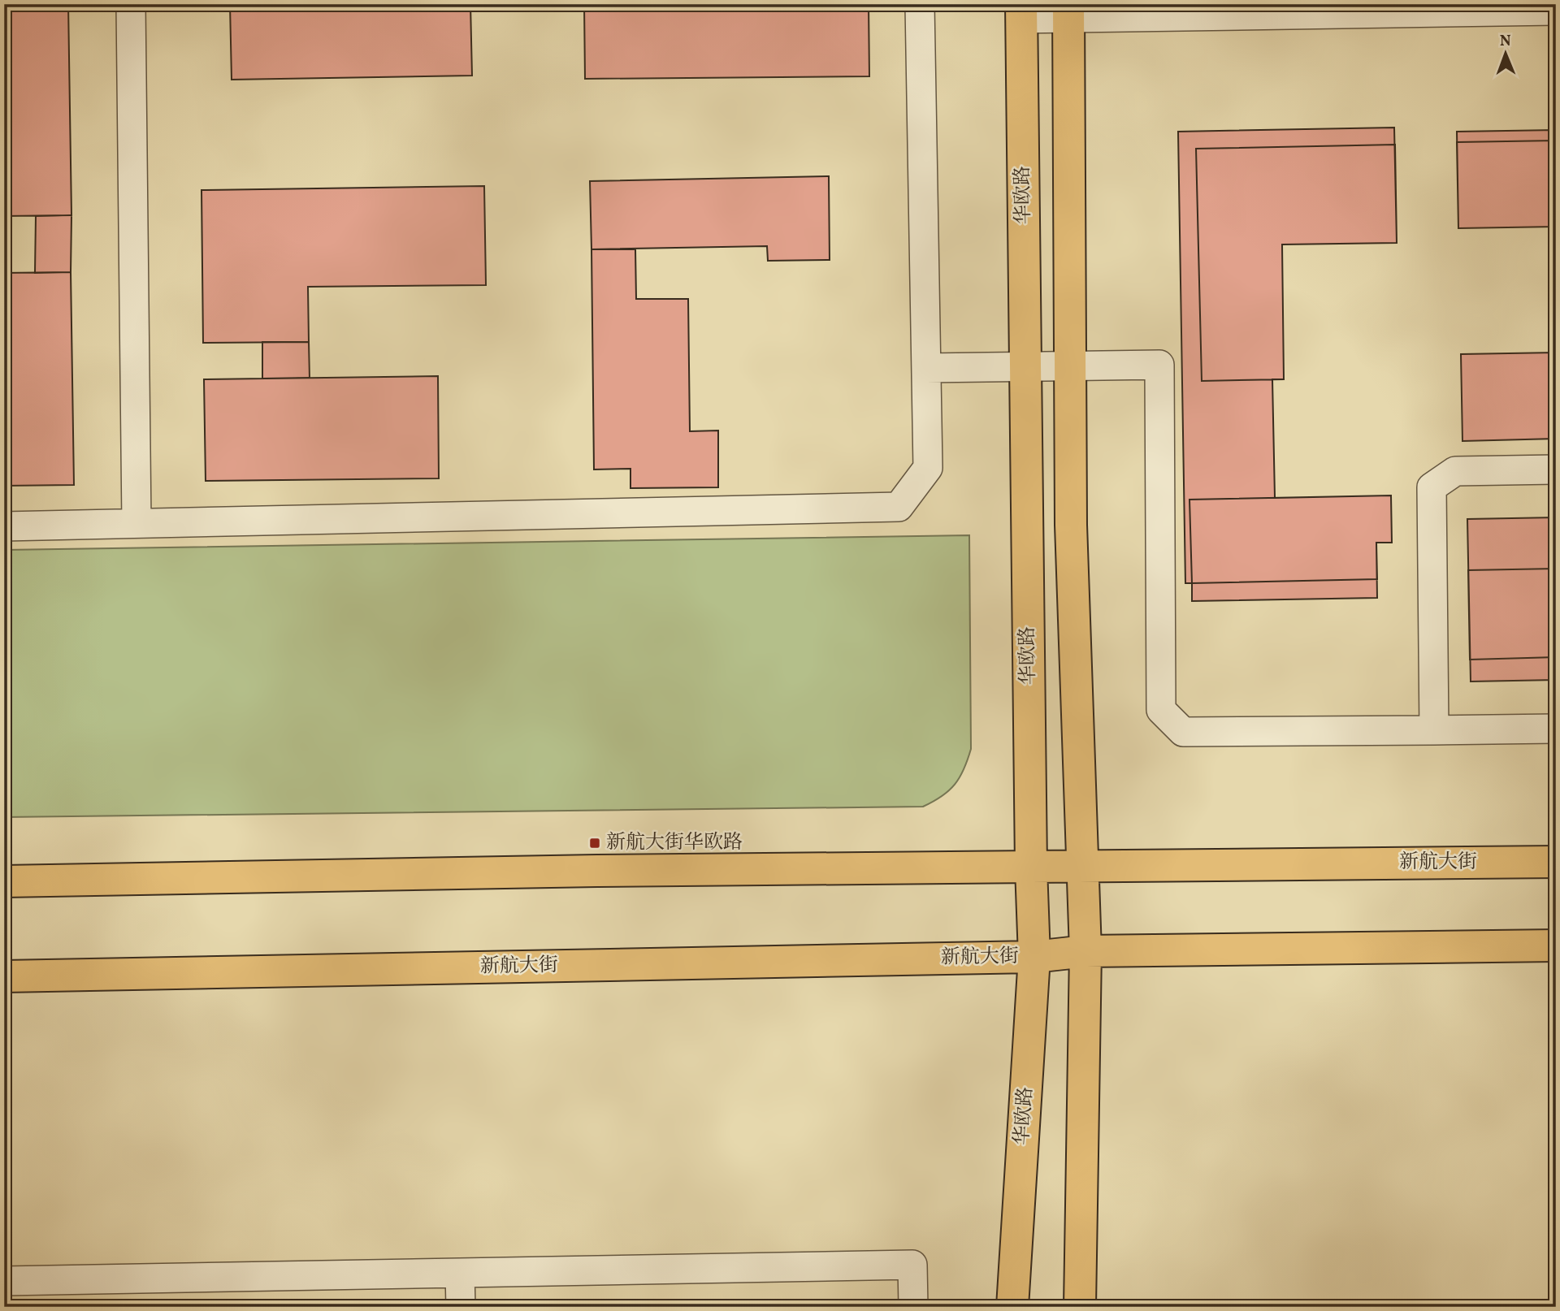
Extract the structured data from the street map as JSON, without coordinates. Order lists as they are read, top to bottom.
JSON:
{
  "streets": {
    "main road": ["华欧路", "新航大街"]
  },
  "crossings": [
    ["华欧路", "新航大街"]
  ],
  "places": {
    "transit": ["新航大街华欧路"]
  },
  "north": "top"
}
